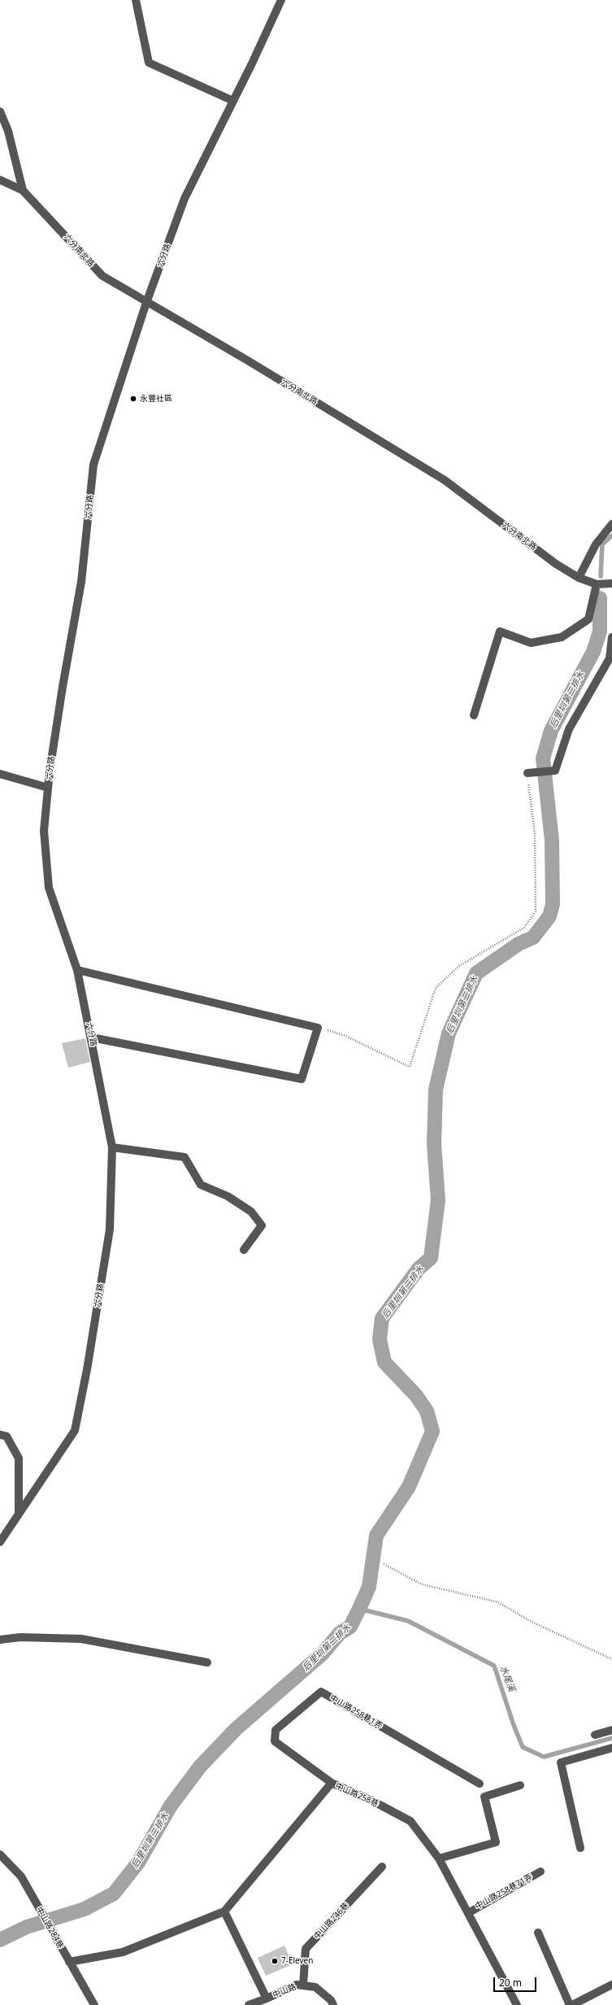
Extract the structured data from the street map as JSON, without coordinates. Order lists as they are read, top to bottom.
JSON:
{
  "streets": {
    "street": [
      "六分南北路",
      "六分路",
      "中山路258巷1弄",
      "中山路258巷",
      "中山路258巷71弄",
      "中山路246巷",
      "中山路284巷",
      "中山路"
    ]
  },
  "crossings": [
    ["六分南北路", "六分路"],
    ["中山路258巷1弄", "中山路258巷"],
    ["中山路258巷", "中山路258巷71弄"],
    ["中山路246巷", "中山路"]
  ],
  "water": ["后里圳第二排水", "水尾溪"],
  "places": ["永豐社區", "7-Eleven"],
  "scale_bar": "20 m"
}
